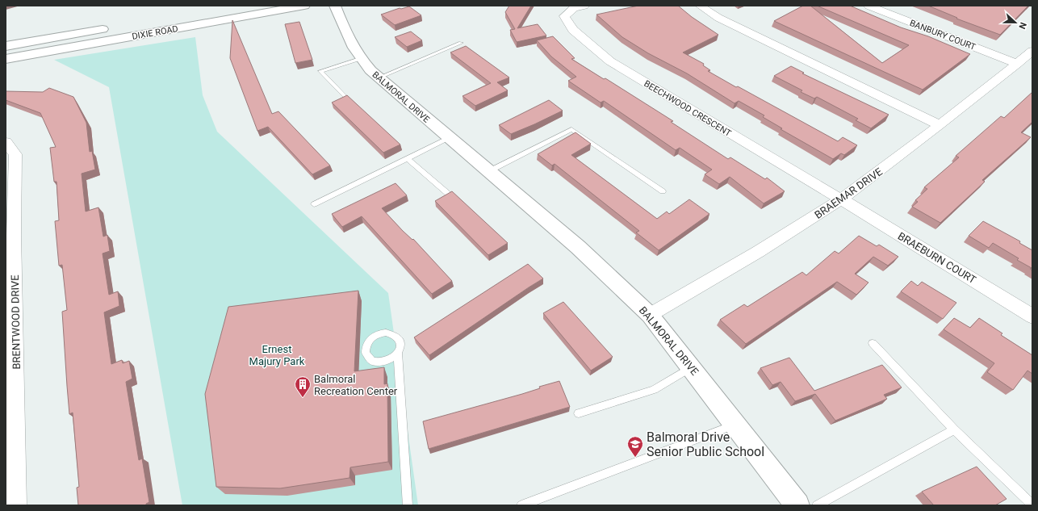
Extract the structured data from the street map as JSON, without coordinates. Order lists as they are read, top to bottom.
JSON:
{
  "streets": {
    "street": [
      "DIXIE ROAD",
      "BANBURY COURT",
      "BALMORAL DRIVE",
      "BEECHWOOD CRESCENT",
      "BRAEMAR DRIVE",
      "BRAEBURN COURT",
      "BRENTWOOD DRIVE"
    ]
  },
  "crossings": [
    ["BANBURY COURT", "BRAEMAR DRIVE"],
    ["BALMORAL DRIVE", "BRAEMAR DRIVE"],
    ["BEECHWOOD CRESCENT", "BRAEMAR DRIVE"],
    ["BEECHWOOD CRESCENT", "BRAEBURN COURT"],
    ["BRAEMAR DRIVE", "BRAEBURN COURT"]
  ],
  "parks": ["Ernest Majury Park"],
  "places": {
    "building": ["Balmoral Recreation Center"],
    "school or university": ["Balmoral Drive Senior Public School"]
  },
  "north": "right"
}
